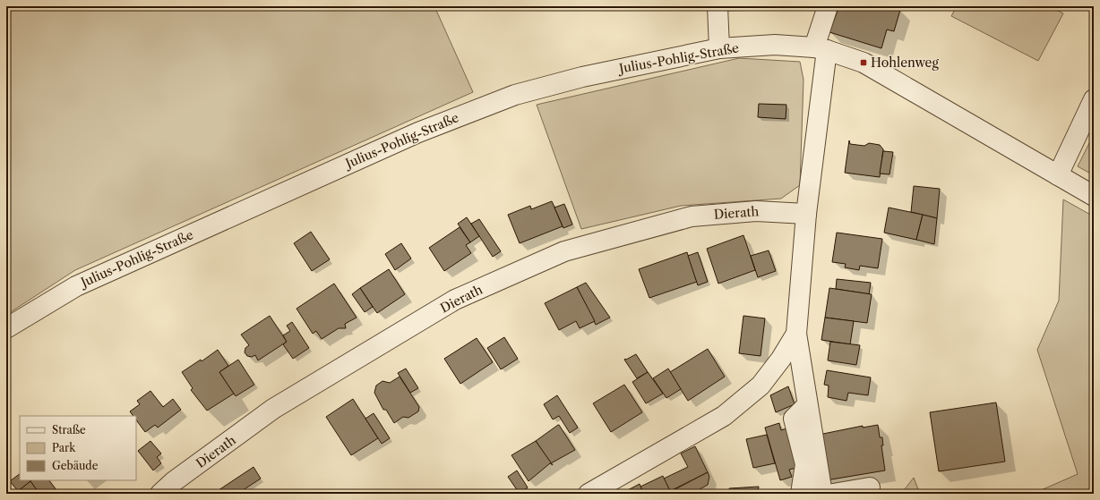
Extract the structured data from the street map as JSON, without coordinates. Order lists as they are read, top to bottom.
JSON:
{
  "streets": {
    "street": ["Julius-Pohlig-Straße", "Dierath"]
  },
  "places": {
    "transit": ["Hohlenweg"]
  },
  "legend": ["Straße", "Park", "Gebäude"]
}
